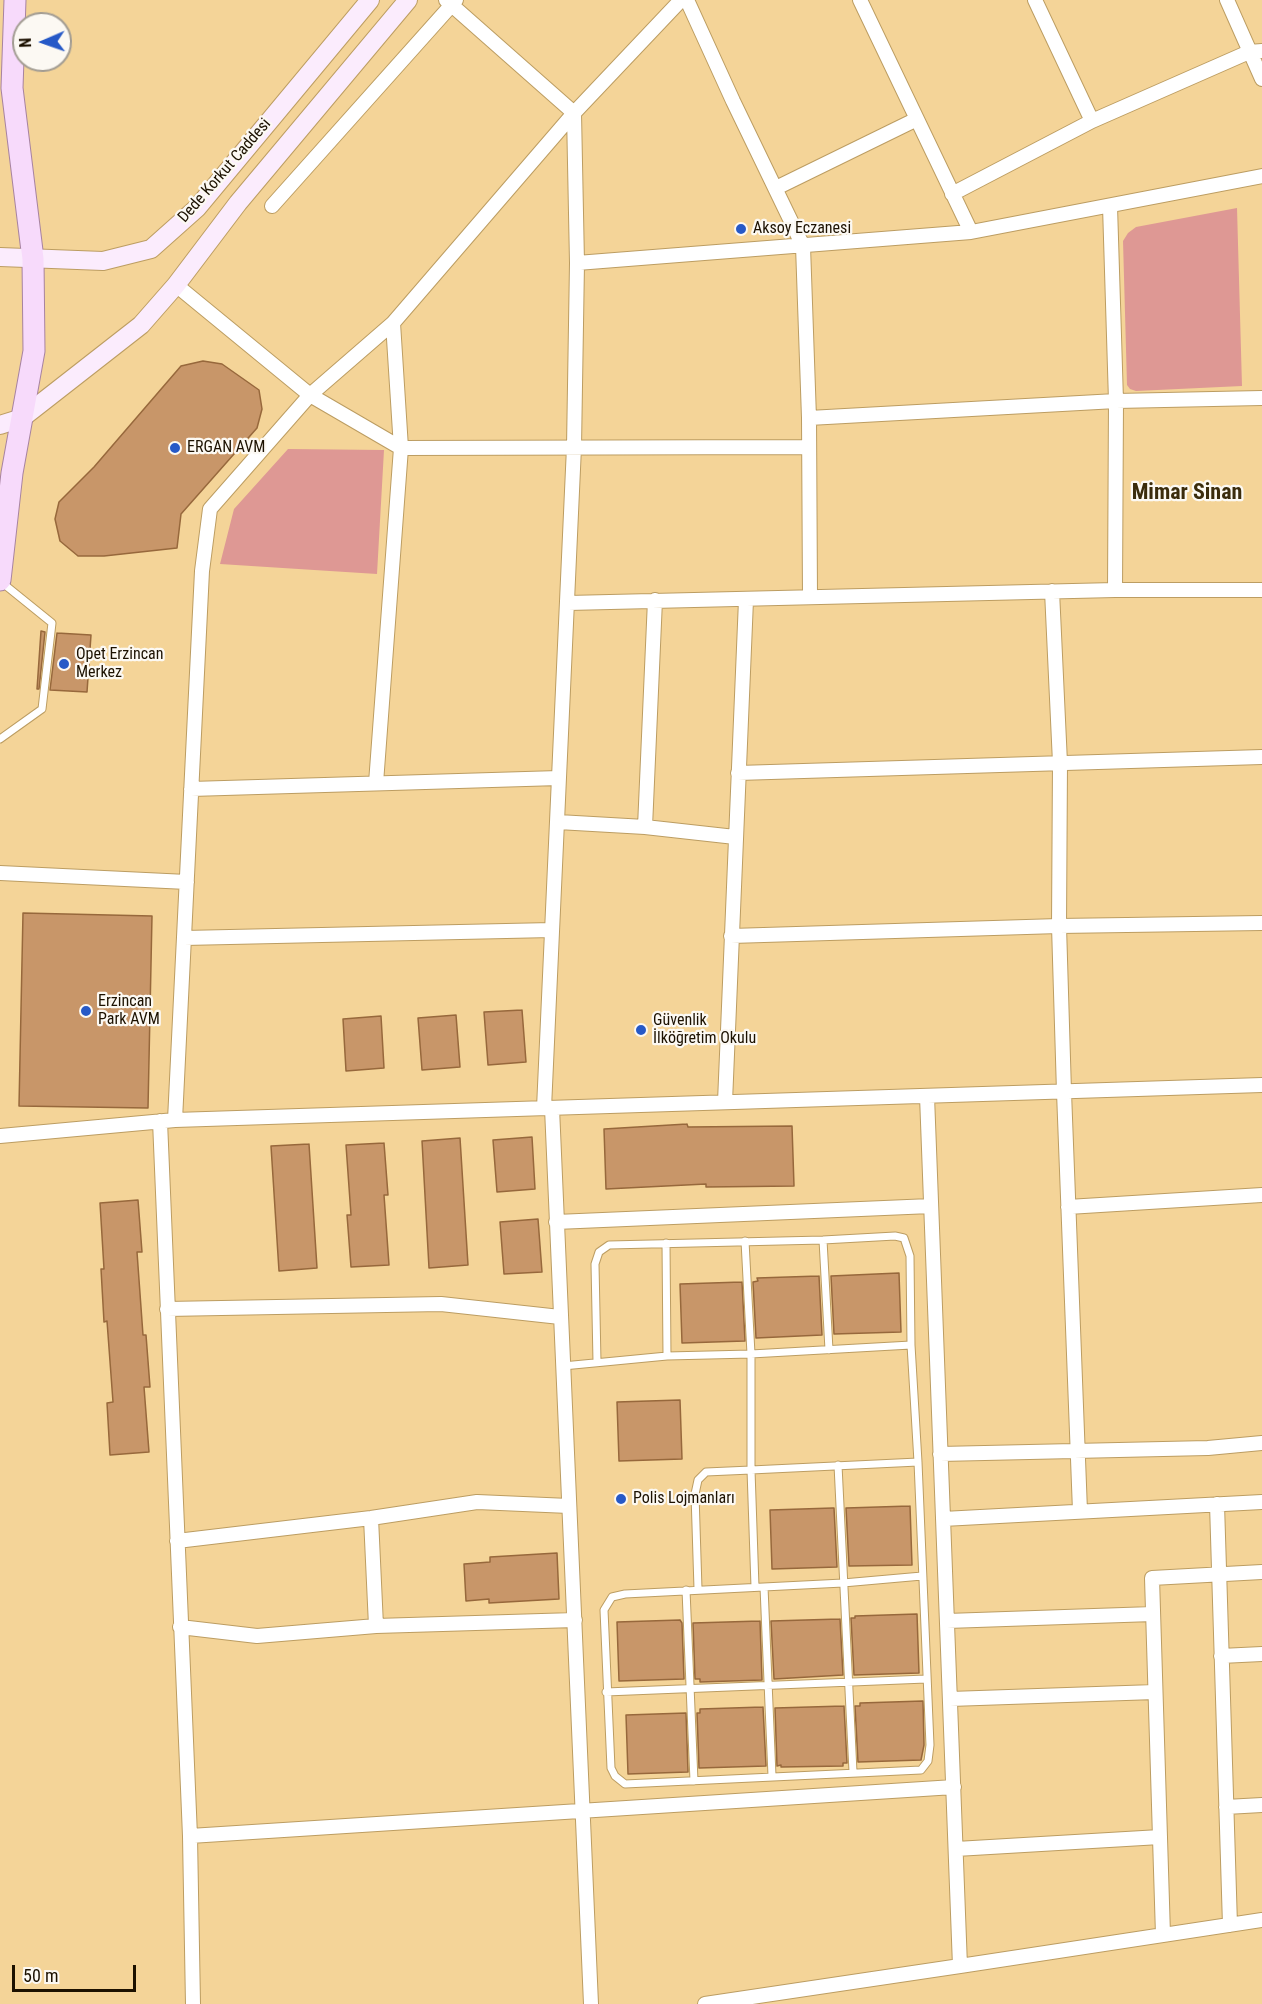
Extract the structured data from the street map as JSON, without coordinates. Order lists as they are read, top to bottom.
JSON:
{
  "streets": {
    "main road": ["Dede Korkut Caddesi"]
  },
  "districts": ["Mimar Sinan"],
  "places": [
    "Aksoy Eczanesi",
    "ERGAN AVM",
    "Opet Erzincan Merkez",
    "Erzincan Park AVM",
    "Güvenlik İlköğretim Okulu",
    "Polis Lojmanları"
  ],
  "scale_bar": "50 m",
  "north": "left"
}
